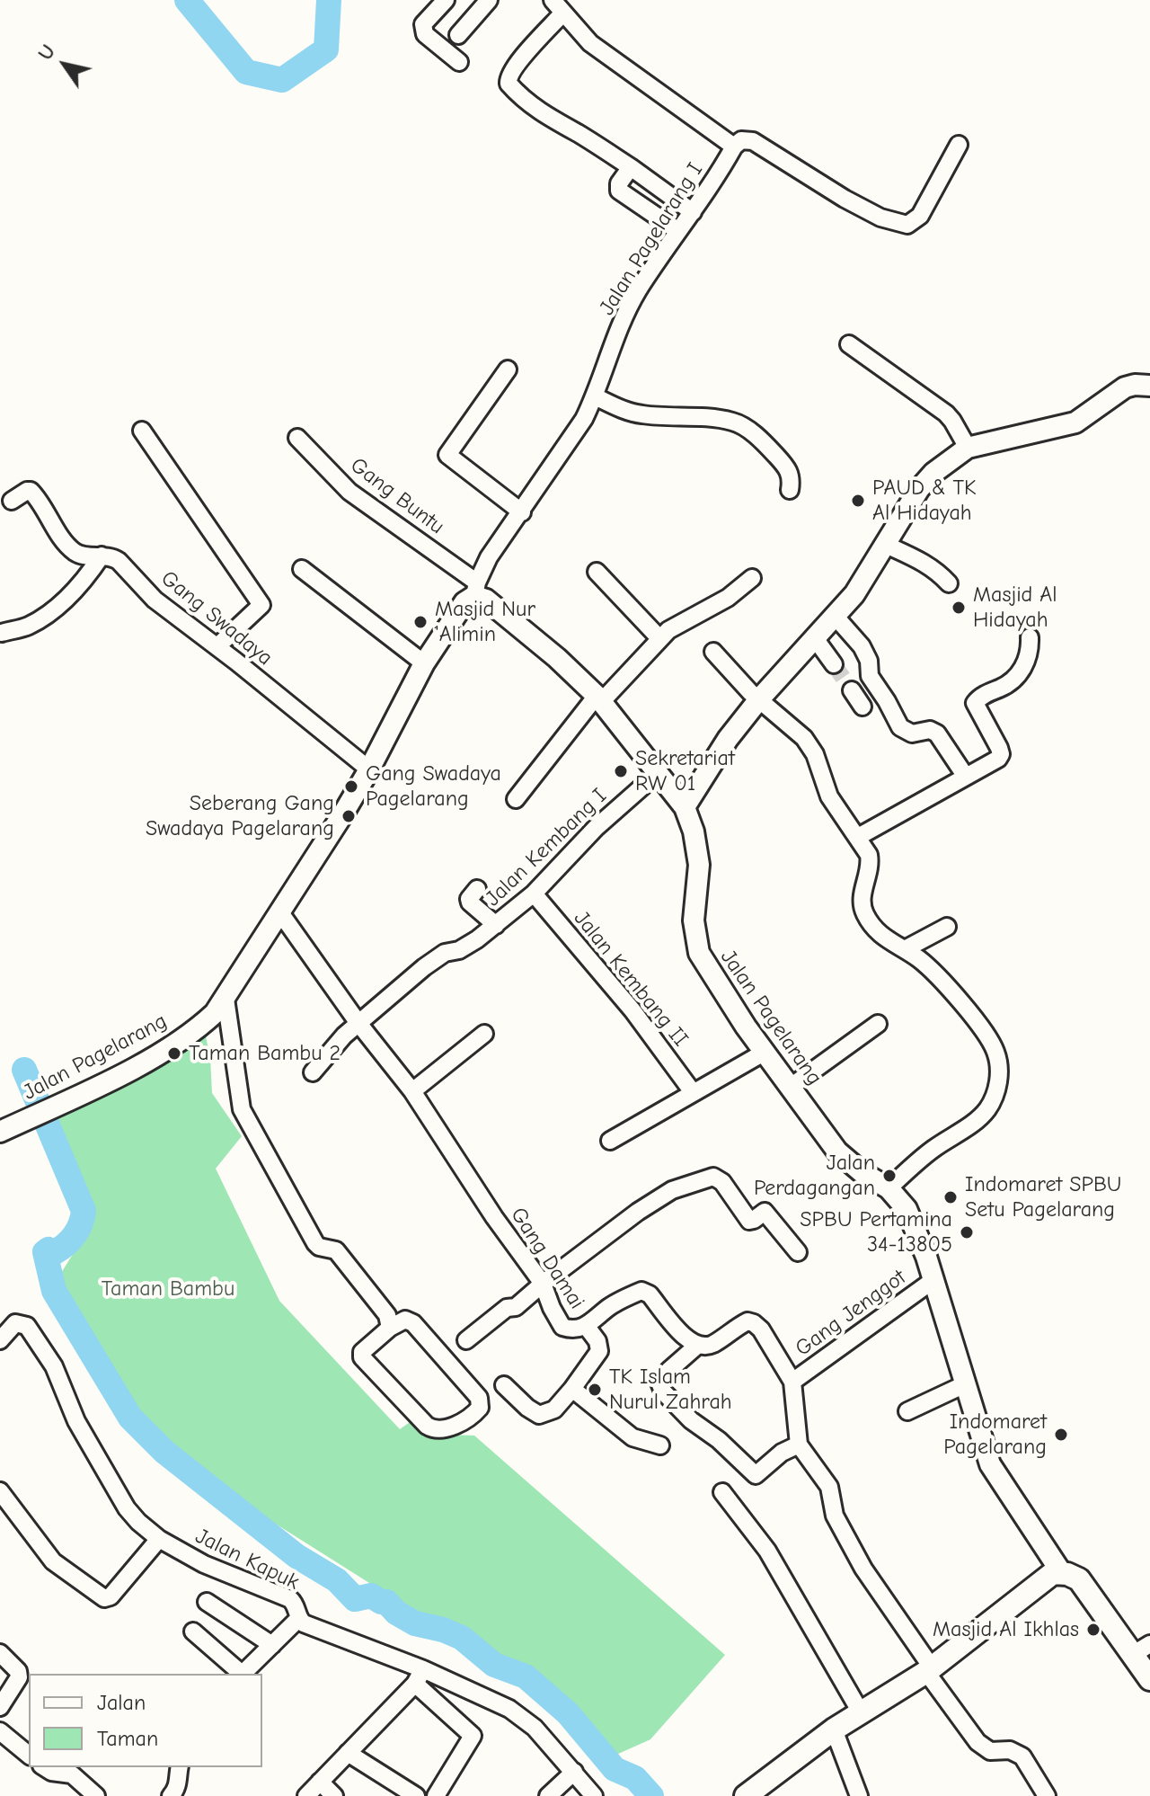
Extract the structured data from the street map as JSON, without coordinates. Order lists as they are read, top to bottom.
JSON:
{
  "streets": {
    "street": [
      "Jalan Pagelarang I",
      "Gang Buntu",
      "Gang Swadaya",
      "Jalan Kembang I",
      "Jalan Kembang II",
      "Jalan Pagelarang",
      "Gang Damai",
      "Gang Jenggot",
      "Jalan Kapuk"
    ]
  },
  "crossings": [
    ["Jalan Pagelarang I", "Gang Buntu"],
    ["Jalan Pagelarang I", "Jalan Pagelarang"],
    ["Gang Buntu", "Jalan Pagelarang"],
    ["Gang Swadaya", "Jalan Pagelarang"],
    ["Jalan Kembang I", "Jalan Kembang II"],
    ["Jalan Kembang I", "Jalan Pagelarang"],
    ["Jalan Kembang I", "Gang Damai"],
    ["Jalan Pagelarang", "Gang Damai"],
    ["Jalan Pagelarang", "Gang Jenggot"]
  ],
  "parks": ["Taman Bambu"],
  "places": [
    "PAUD & TK Al Hidayah",
    "Masjid Al Hidayah",
    "Masjid Nur 'Alimin",
    "Sekretariat RW 01",
    "Gang Swadaya Pagelarang",
    "Seberang Gang Swadaya Pagelarang",
    "Taman Bambu 2",
    "Jalan Perdagangan",
    "Indomaret SPBU Setu Pagelarang",
    "SPBU Pertamina 34-13805",
    "TK Islam Nurul Zahrah",
    "Indomaret Pagelarang",
    "Masjid Al Ikhlas"
  ],
  "legend": ["Jalan", "Taman"],
  "north": "top left"
}
